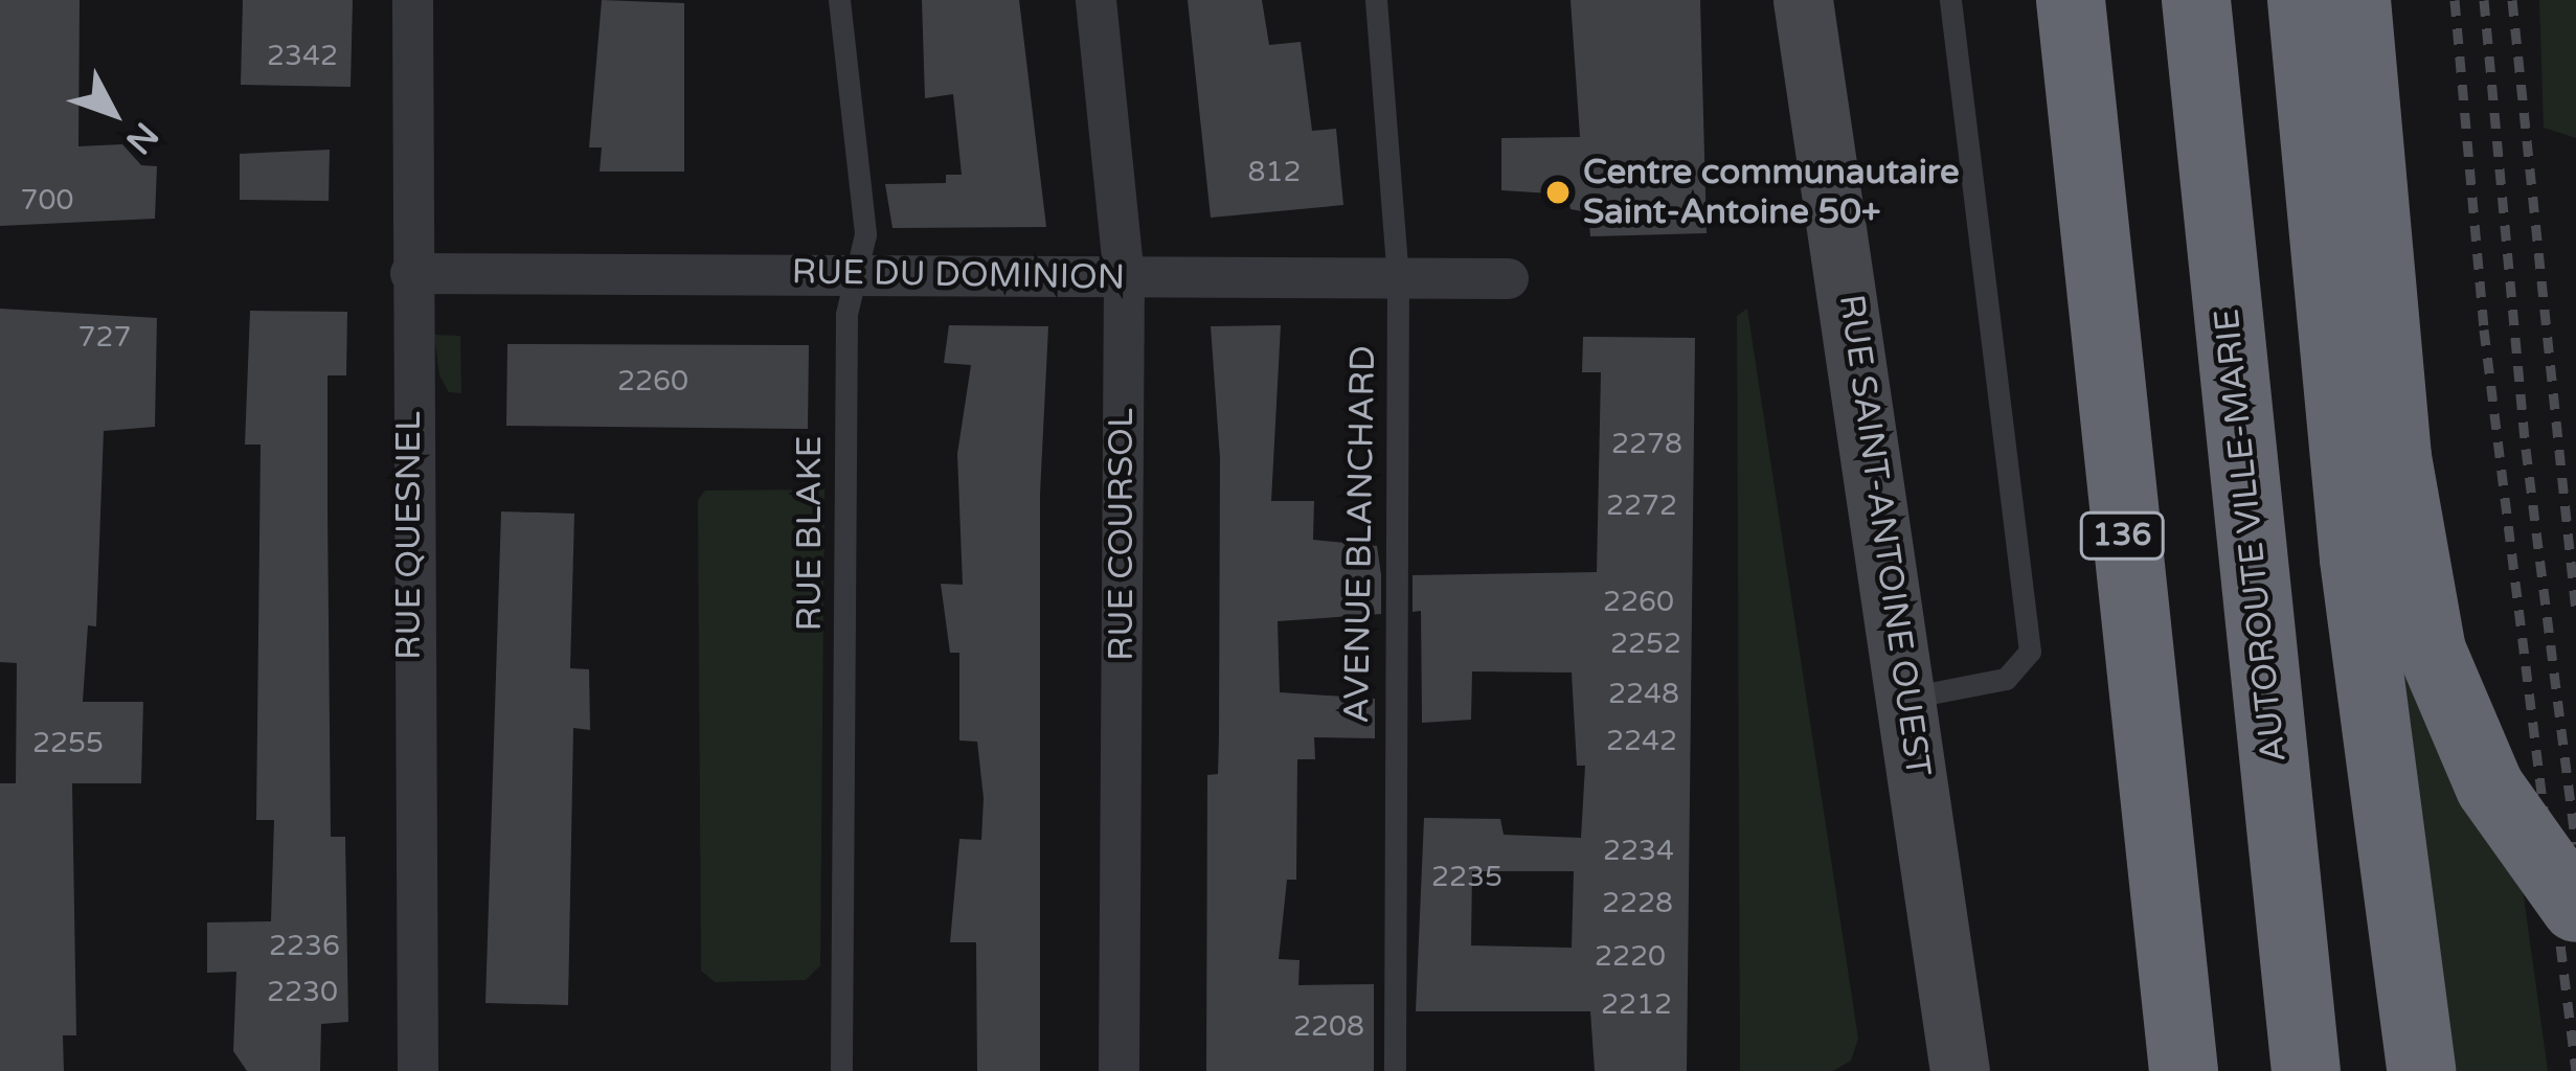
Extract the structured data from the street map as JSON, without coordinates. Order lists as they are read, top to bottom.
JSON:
{
  "streets": {
    "highway": ["136", "AUTOROUTE VILLE-MARIE"],
    "main road": ["RUE SAINT-ANTOINE OUEST"],
    "street": ["RUE DU DOMINION", "RUE COURSOL", "RUE QUESNEL"],
    "lane": ["RUE BLAKE", "AVENUE BLANCHARD"]
  },
  "crossings": [
    ["RUE DU DOMINION", "RUE BLAKE"],
    ["RUE DU DOMINION", "RUE COURSOL"],
    ["RUE DU DOMINION", "AVENUE BLANCHARD"],
    ["RUE DU DOMINION", "RUE QUESNEL"]
  ],
  "places": ["Centre communautaire Saint-Antoine 50+"],
  "house_numbers": [
    "2342",
    "812",
    "700",
    "727",
    "2260",
    "2278",
    "2272",
    "2260",
    "2252",
    "2248",
    "2242",
    "2255",
    "2234",
    "2235",
    "2228",
    "2236",
    "2220",
    "2230",
    "2212",
    "2208"
  ],
  "north": "bottom right"
}
